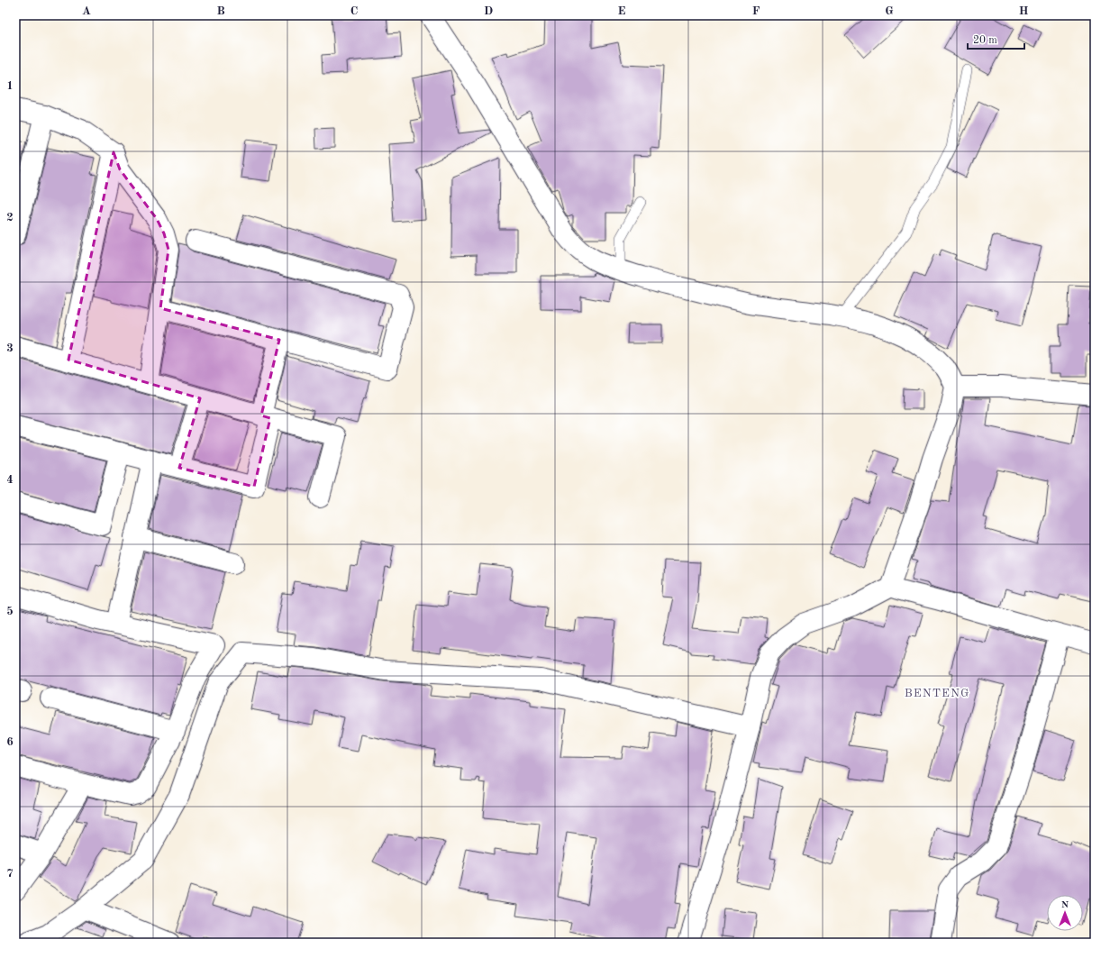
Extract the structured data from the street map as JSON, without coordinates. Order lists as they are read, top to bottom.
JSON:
{
  "districts": ["BENTENG"],
  "scale_bar": "20 m",
  "north": "top",
  "grid": {
    "columns": [
      "A",
      "B",
      "C",
      "D",
      "E",
      "F",
      "G",
      "H"
    ],
    "rows": [
      "1",
      "2",
      "3",
      "4",
      "5",
      "6",
      "7"
    ]
  }
}
